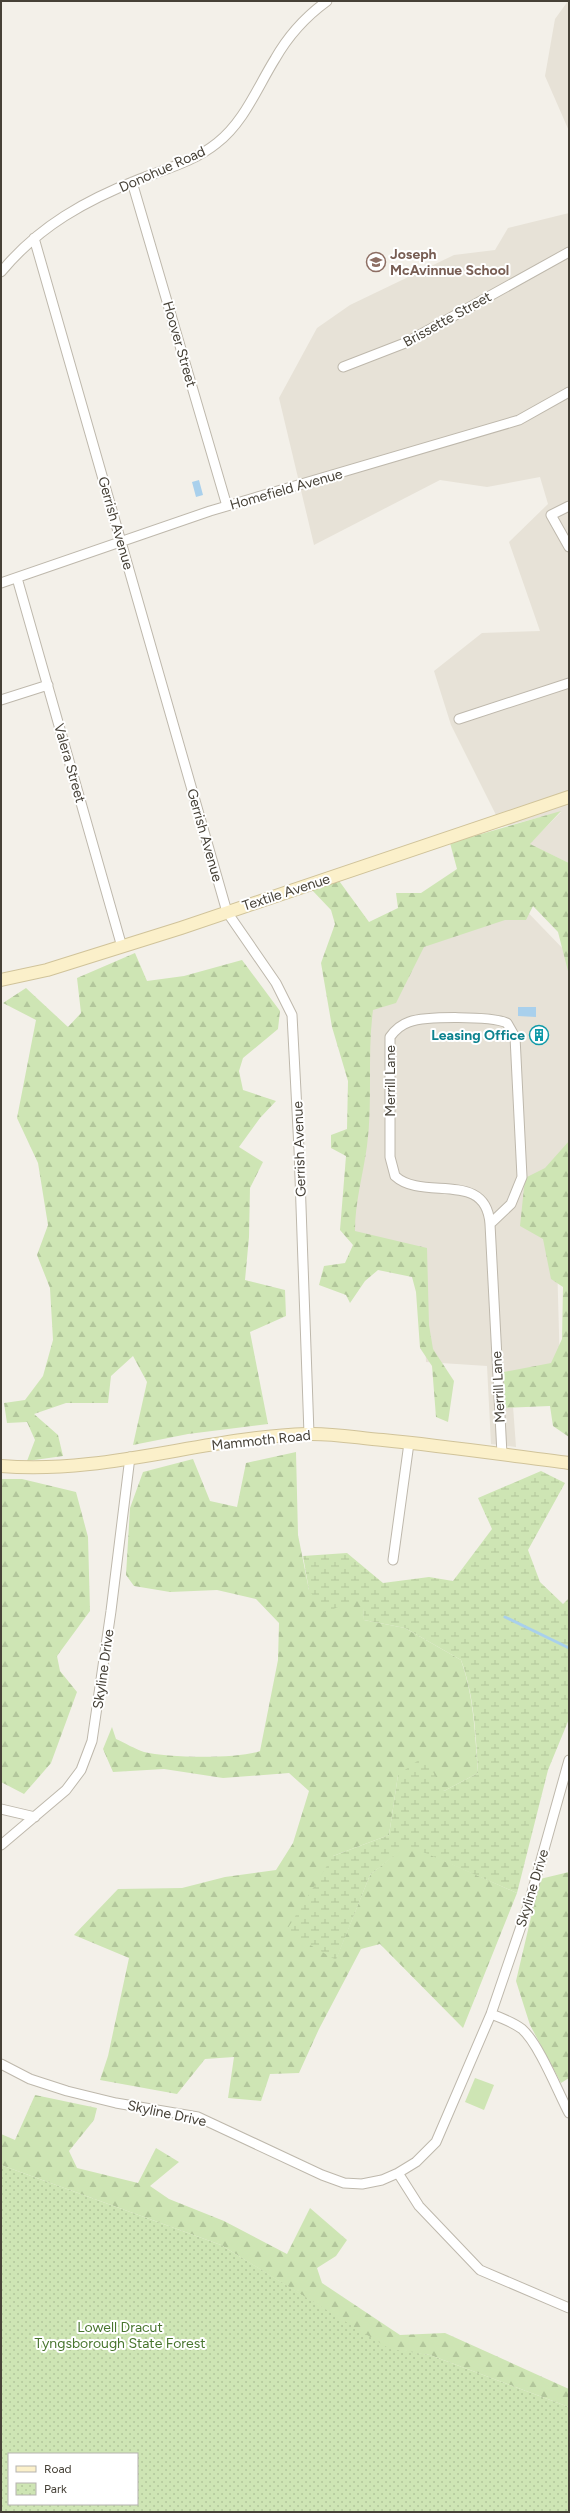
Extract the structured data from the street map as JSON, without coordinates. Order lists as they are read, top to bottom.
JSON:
{
  "streets": {
    "main road": ["Textile Avenue", "Mammoth Road"],
    "street": [
      "Donohue Road",
      "Brissette Street",
      "Hoover Street",
      "Homefield Avenue",
      "Gerrish Avenue",
      "Valera Street",
      "Merrill Lane",
      "Skyline Drive"
    ]
  },
  "crossings": [
    ["Donohue Road", "Hoover Street"],
    ["Donohue Road", "Gerrish Avenue"],
    ["Hoover Street", "Homefield Avenue"],
    ["Homefield Avenue", "Gerrish Avenue"],
    ["Homefield Avenue", "Valera Street"],
    ["Gerrish Avenue", "Textile Avenue"],
    ["Gerrish Avenue", "Mammoth Road"],
    ["Valera Street", "Textile Avenue"],
    ["Merrill Lane", "Mammoth Road"],
    ["Mammoth Road", "Skyline Drive"]
  ],
  "parks": ["Lowell Dracut Tyngsborough State Forest"],
  "places": {
    "school or university": ["Joseph McAvinnue School"],
    "building": ["Leasing Office"]
  },
  "legend": ["Road", "Park"]
}
